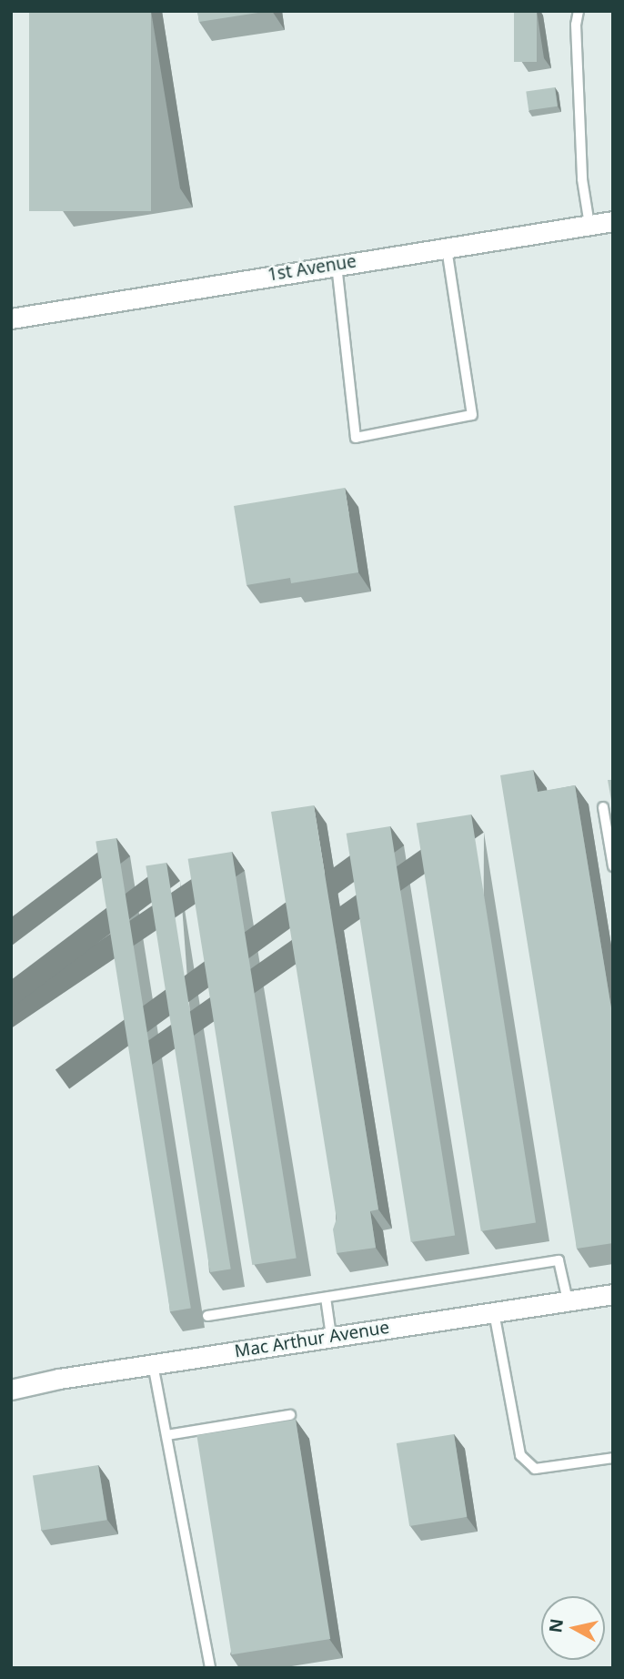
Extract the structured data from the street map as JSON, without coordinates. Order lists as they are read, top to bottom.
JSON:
{
  "streets": {
    "street": ["1st Avenue", "Mac Arthur Avenue"]
  },
  "north": "left"
}
